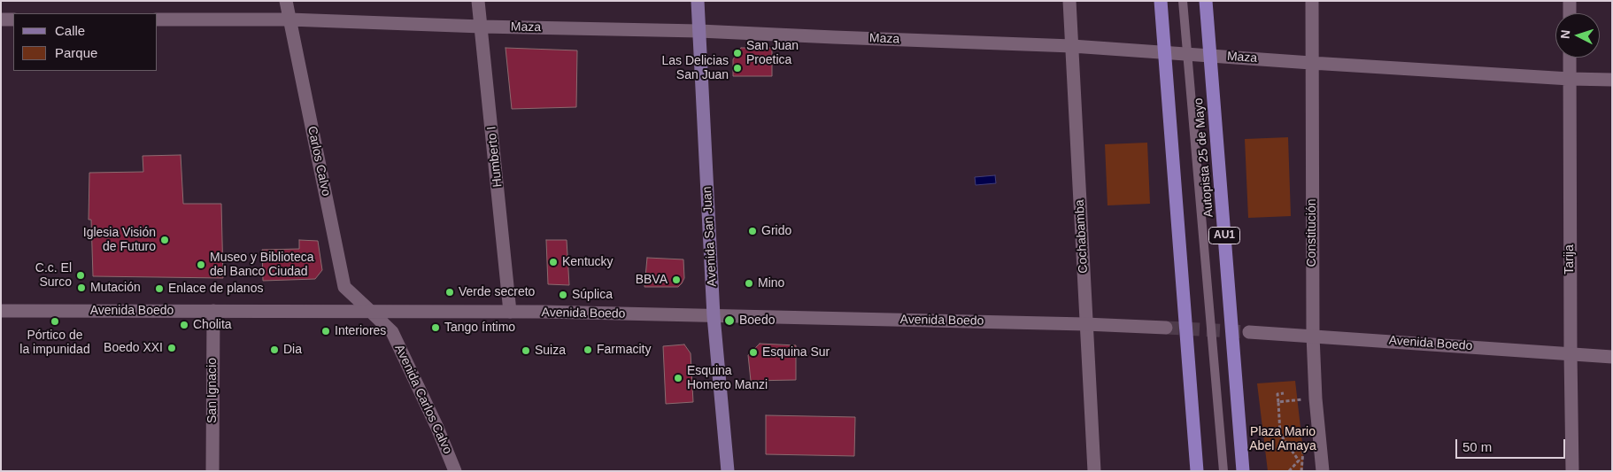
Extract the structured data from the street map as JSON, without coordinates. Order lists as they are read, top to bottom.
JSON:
{
  "streets": {
    "highway": ["Autopista 25 de Mayo", "AU1"],
    "main road": ["Avenida San Juan"],
    "street": [
      "Maza",
      "Humberto I",
      "Carlos Calvo",
      "Constitución",
      "Cochabamba",
      "Tarija",
      "Avenida Boedo",
      "San Ignacio",
      "Avenida Carlos Calvo"
    ]
  },
  "crossings": [
    ["Maza", "Humberto I"],
    ["Maza", "Carlos Calvo"],
    ["Maza", "Constitución"],
    ["Maza", "Avenida San Juan"],
    ["Maza", "Cochabamba"],
    ["Maza", "Tarija"],
    ["Humberto I", "Avenida Boedo"],
    ["Carlos Calvo", "Avenida Boedo"],
    ["Carlos Calvo", "Avenida Carlos Calvo"],
    ["Constitución", "Avenida Boedo"],
    ["Avenida San Juan", "Avenida Boedo"],
    ["Cochabamba", "Avenida Boedo"],
    ["Tarija", "Avenida Boedo"],
    ["Avenida Boedo", "San Ignacio"],
    ["Avenida Boedo", "Avenida Carlos Calvo"]
  ],
  "parks": ["Plaza Mario Abel Amaya"],
  "places": [
    "San Juan Proetica",
    "Las Delicias San Juan",
    "Grido",
    "Iglesia Visión de Futuro",
    "Kentucky",
    "Museo y Biblioteca del Banco Ciudad",
    "C.c. El Surco",
    "BBVA",
    "Mino",
    "Mutación",
    "Enlace de planos",
    "Verde secreto",
    "Súplica",
    "Boedo",
    "Pórtico de la impunidad",
    "Cholita",
    "Tango íntimo",
    "Interiores",
    "Boedo XXI",
    "Dia",
    "Farmacity",
    "Suiza",
    "Esquina Sur",
    "Esquina Homero Manzi"
  ],
  "legend": ["Calle", "Parque"],
  "scale_bar": "50 m",
  "north": "left"
}
